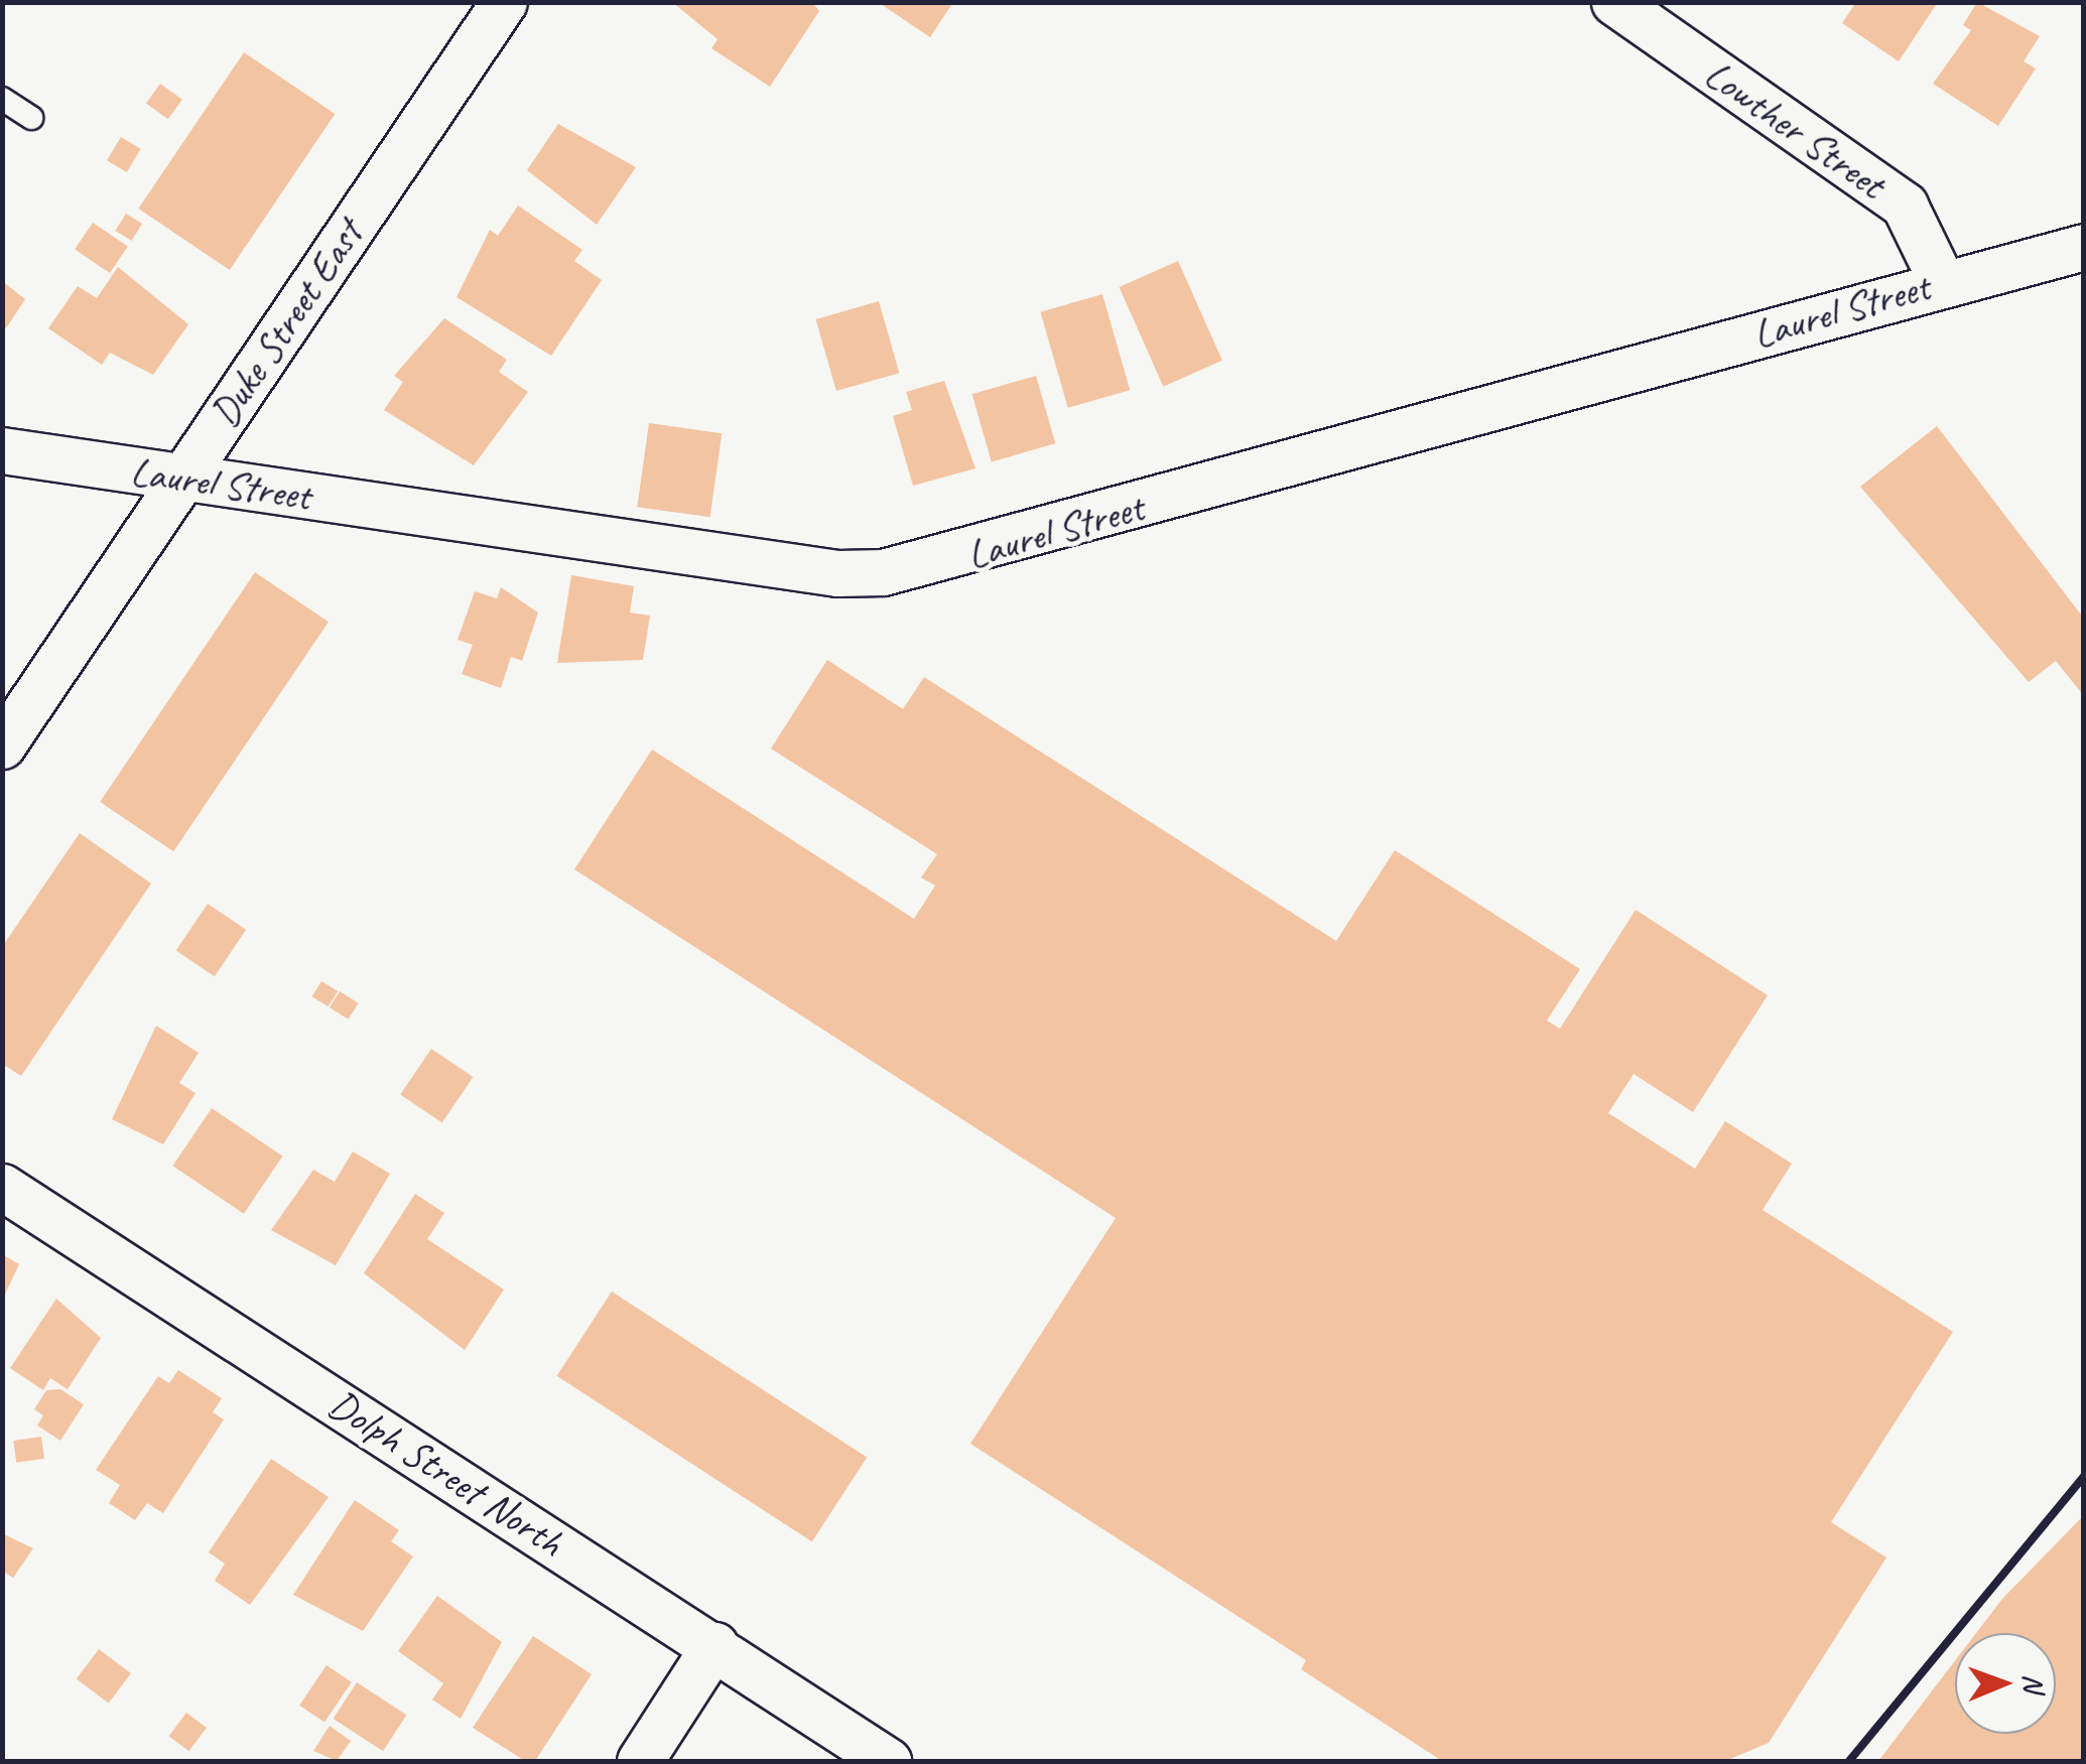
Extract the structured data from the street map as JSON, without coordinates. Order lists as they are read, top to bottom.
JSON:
{
  "streets": {
    "street": [
      "Lowther Street",
      "Laurel Street",
      "Duke Street East",
      "Dolph Street North"
    ]
  },
  "crossings": [
    ["Lowther Street", "Laurel Street"],
    ["Laurel Street", "Duke Street East"]
  ],
  "north": "right"
}
